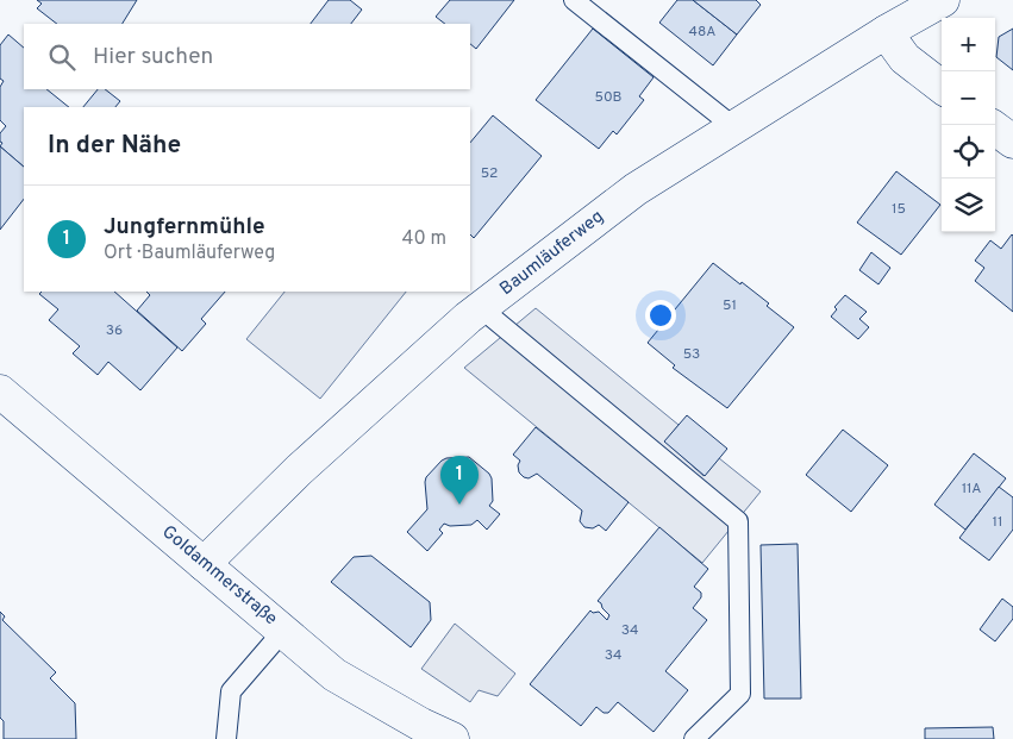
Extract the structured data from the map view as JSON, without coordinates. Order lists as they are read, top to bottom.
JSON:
{
  "streets": {
    "street": ["Baumläuferweg", "Goldammerstraße"]
  },
  "crossings": [
    ["Baumläuferweg", "Goldammerstraße"]
  ],
  "house_numbers": [
    "48A",
    "50B",
    "52",
    "15",
    "51",
    "36",
    "53",
    "11A",
    "11",
    "34",
    "34"
  ],
  "page": {
    "map_buttons": ["+", "−"],
    "search": "Hier suchen",
    "heading": "In der Nähe",
    "list": [
      {
        "mark": "1",
        "name": "Jungfernmühle",
        "note": "Ort · Baumläuferweg",
        "value": "40 m"
      }
    ],
    "pins": "1"
  }
}
